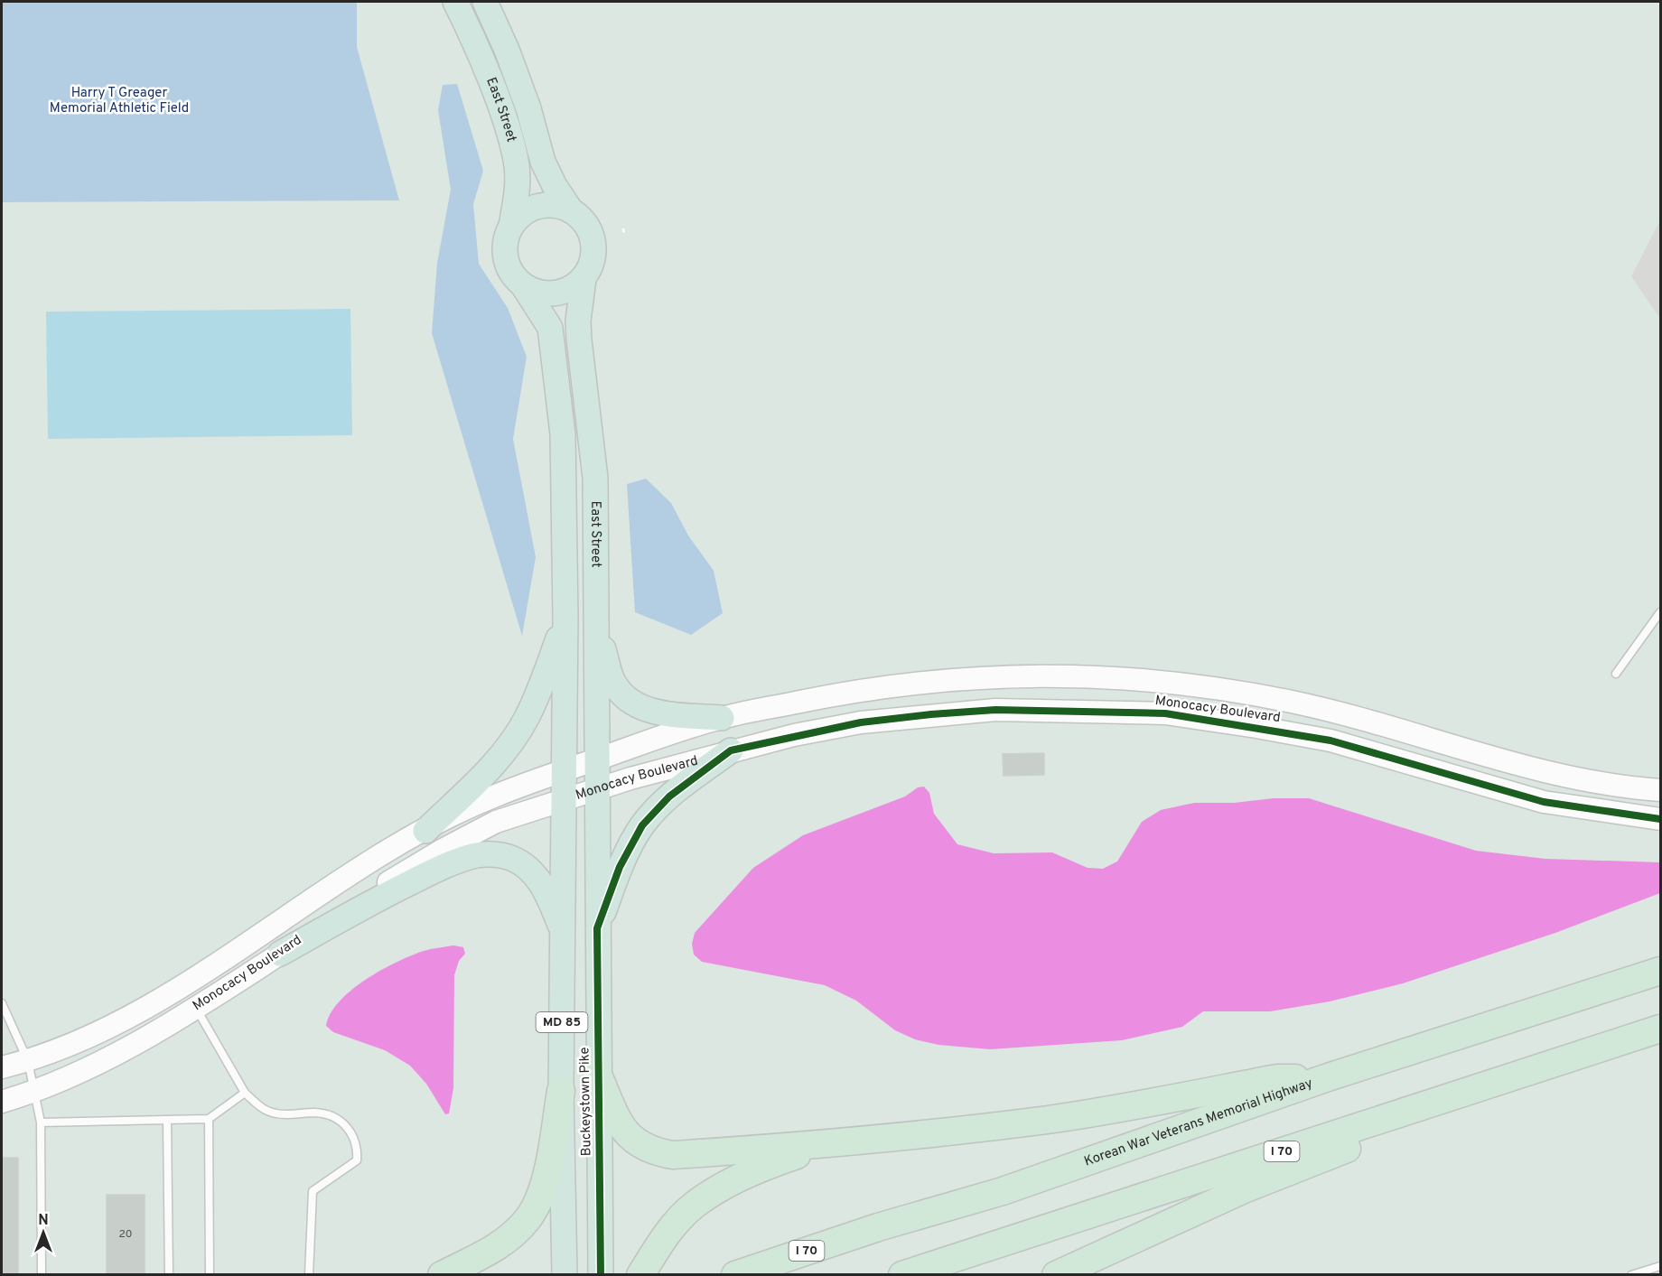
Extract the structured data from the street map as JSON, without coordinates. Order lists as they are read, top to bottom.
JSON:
{
  "streets": {
    "highway": ["Korean War Veterans Memorial Highway", "I 70"],
    "main road": [
      "East Street",
      "Monocacy Boulevard",
      "MD 85",
      "Buckeystown Pike"
    ]
  },
  "crossings": [
    ["East Street", "Monocacy Boulevard"],
    ["East Street", "Buckeystown Pike"],
    ["Monocacy Boulevard", "Buckeystown Pike"]
  ],
  "parks": ["Harry T Greager Memorial Athletic Field"],
  "house_numbers": ["20"],
  "north": "top"
}
